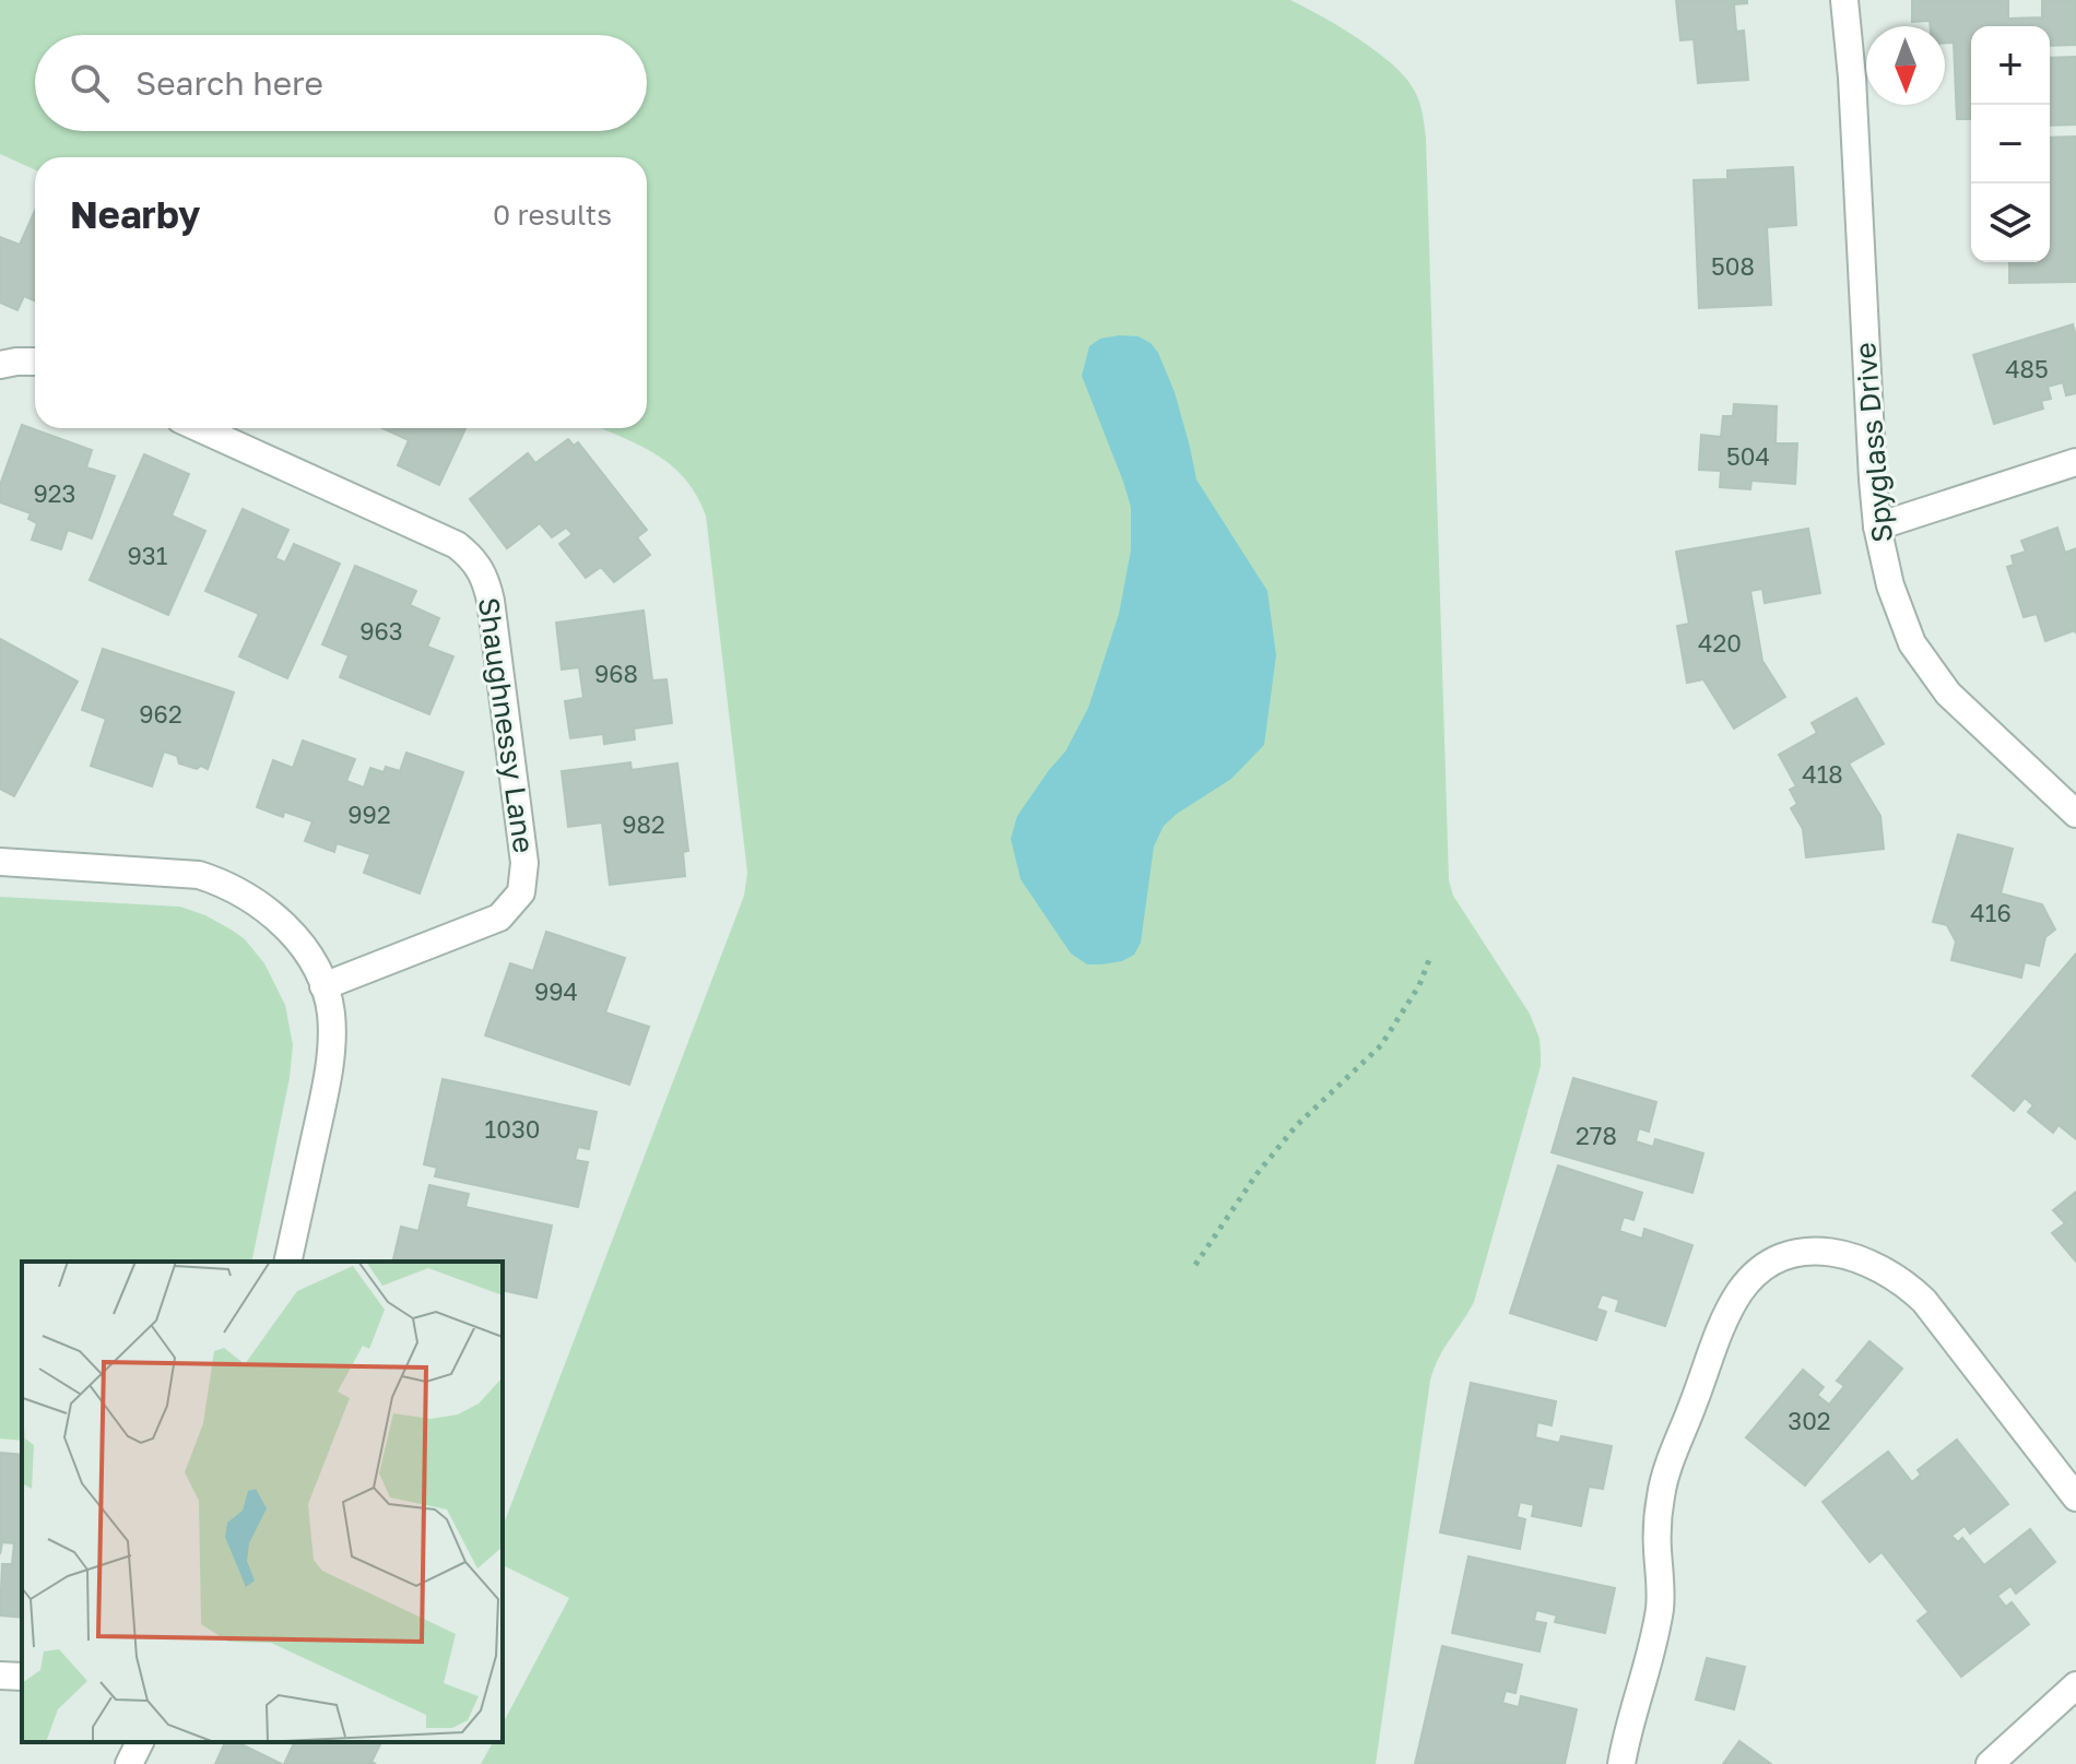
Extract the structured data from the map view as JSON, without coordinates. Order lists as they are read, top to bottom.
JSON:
{
  "streets": {
    "street": ["Spyglass Drive", "Shaughnessy Lane"]
  },
  "house_numbers": [
    "508",
    "485",
    "504",
    "923",
    "931",
    "963",
    "420",
    "968",
    "962",
    "418",
    "992",
    "982",
    "416",
    "994",
    "1030",
    "278",
    "302"
  ],
  "north": "bottom",
  "page": {
    "map_buttons": ["+", "−"],
    "search": "Search here",
    "heading": ["Nearby", "0 results"]
  }
}
